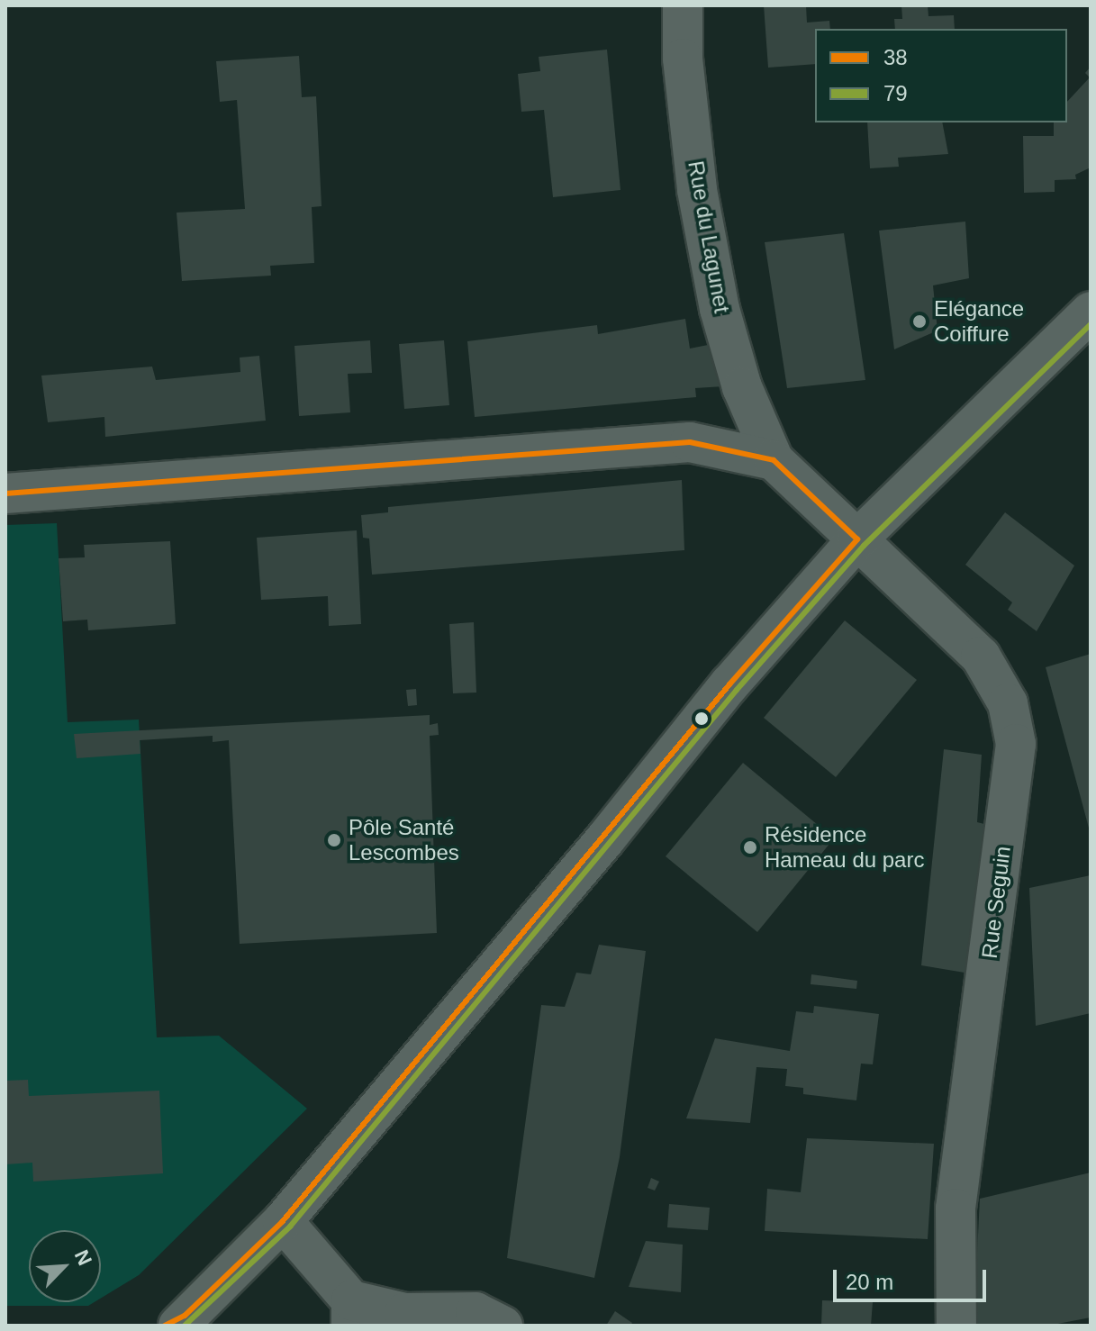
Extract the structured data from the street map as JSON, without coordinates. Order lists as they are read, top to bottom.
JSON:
{
  "streets": {
    "street": ["Rue du Lagunet", "Rue Seguin"]
  },
  "crossings": [
    ["Rue du Lagunet", "Rue Seguin"]
  ],
  "places": ["Elégance Coiffure", "Pôle Santé Lescombes", "Résidence Hameau du parc"],
  "lines": ["transit line 79", "transit line 38"],
  "legend": ["38", "79"],
  "scale_bar": "20 m",
  "north": "top right"
}
